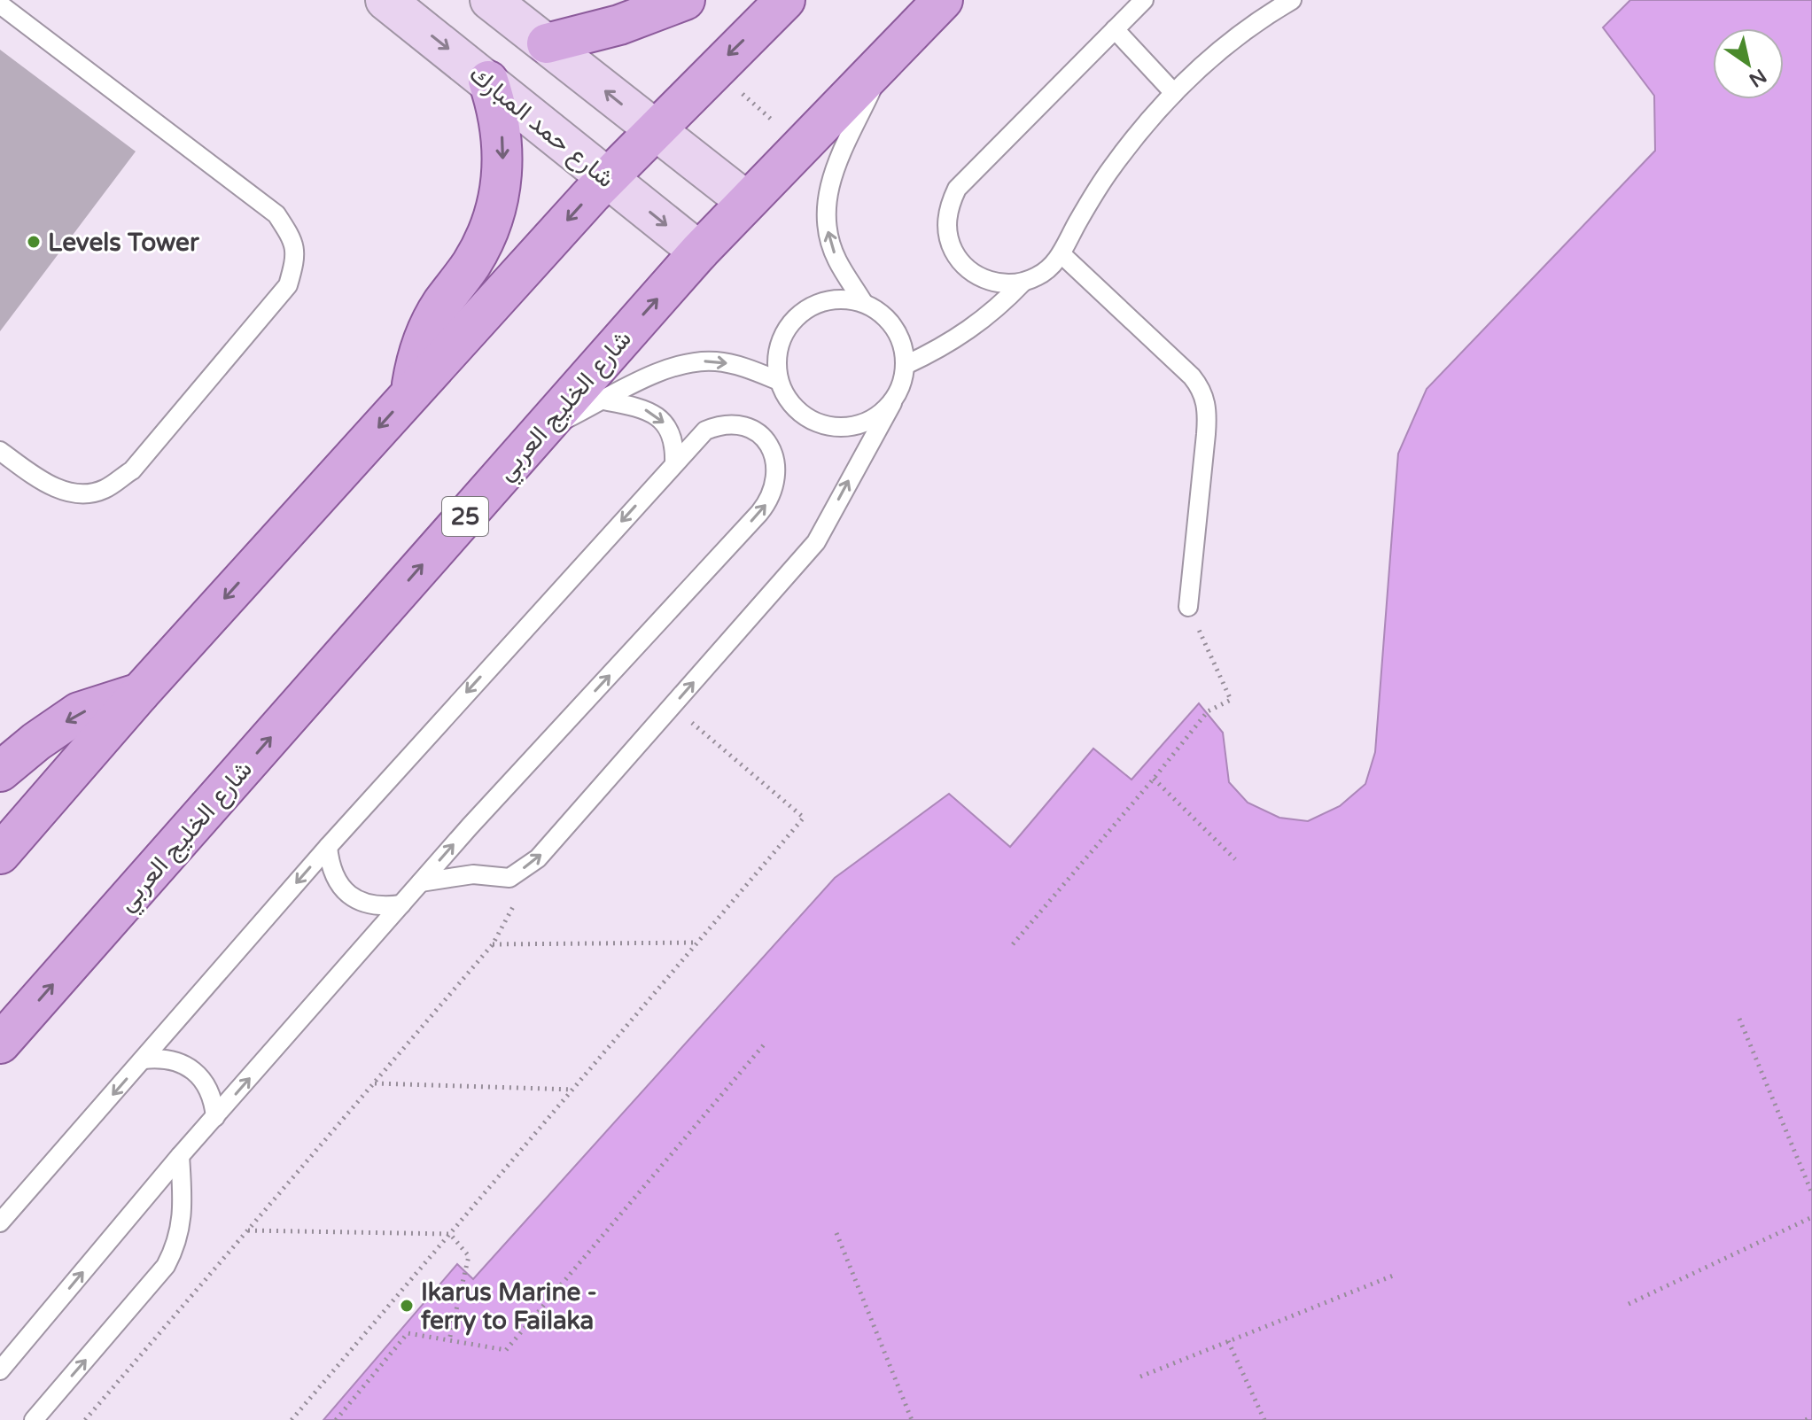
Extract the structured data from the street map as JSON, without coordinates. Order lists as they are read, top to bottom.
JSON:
{
  "streets": {
    "main road": ["شارع حمد المبارك", "شارع الخليج العربي", "25"]
  },
  "crossings": [
    ["شارع حمد المبارك", "شارع الخليج العربي"]
  ],
  "places": ["Levels Tower", "Ikarus Marine - ferry to Failaka"],
  "north": "bottom right"
}
